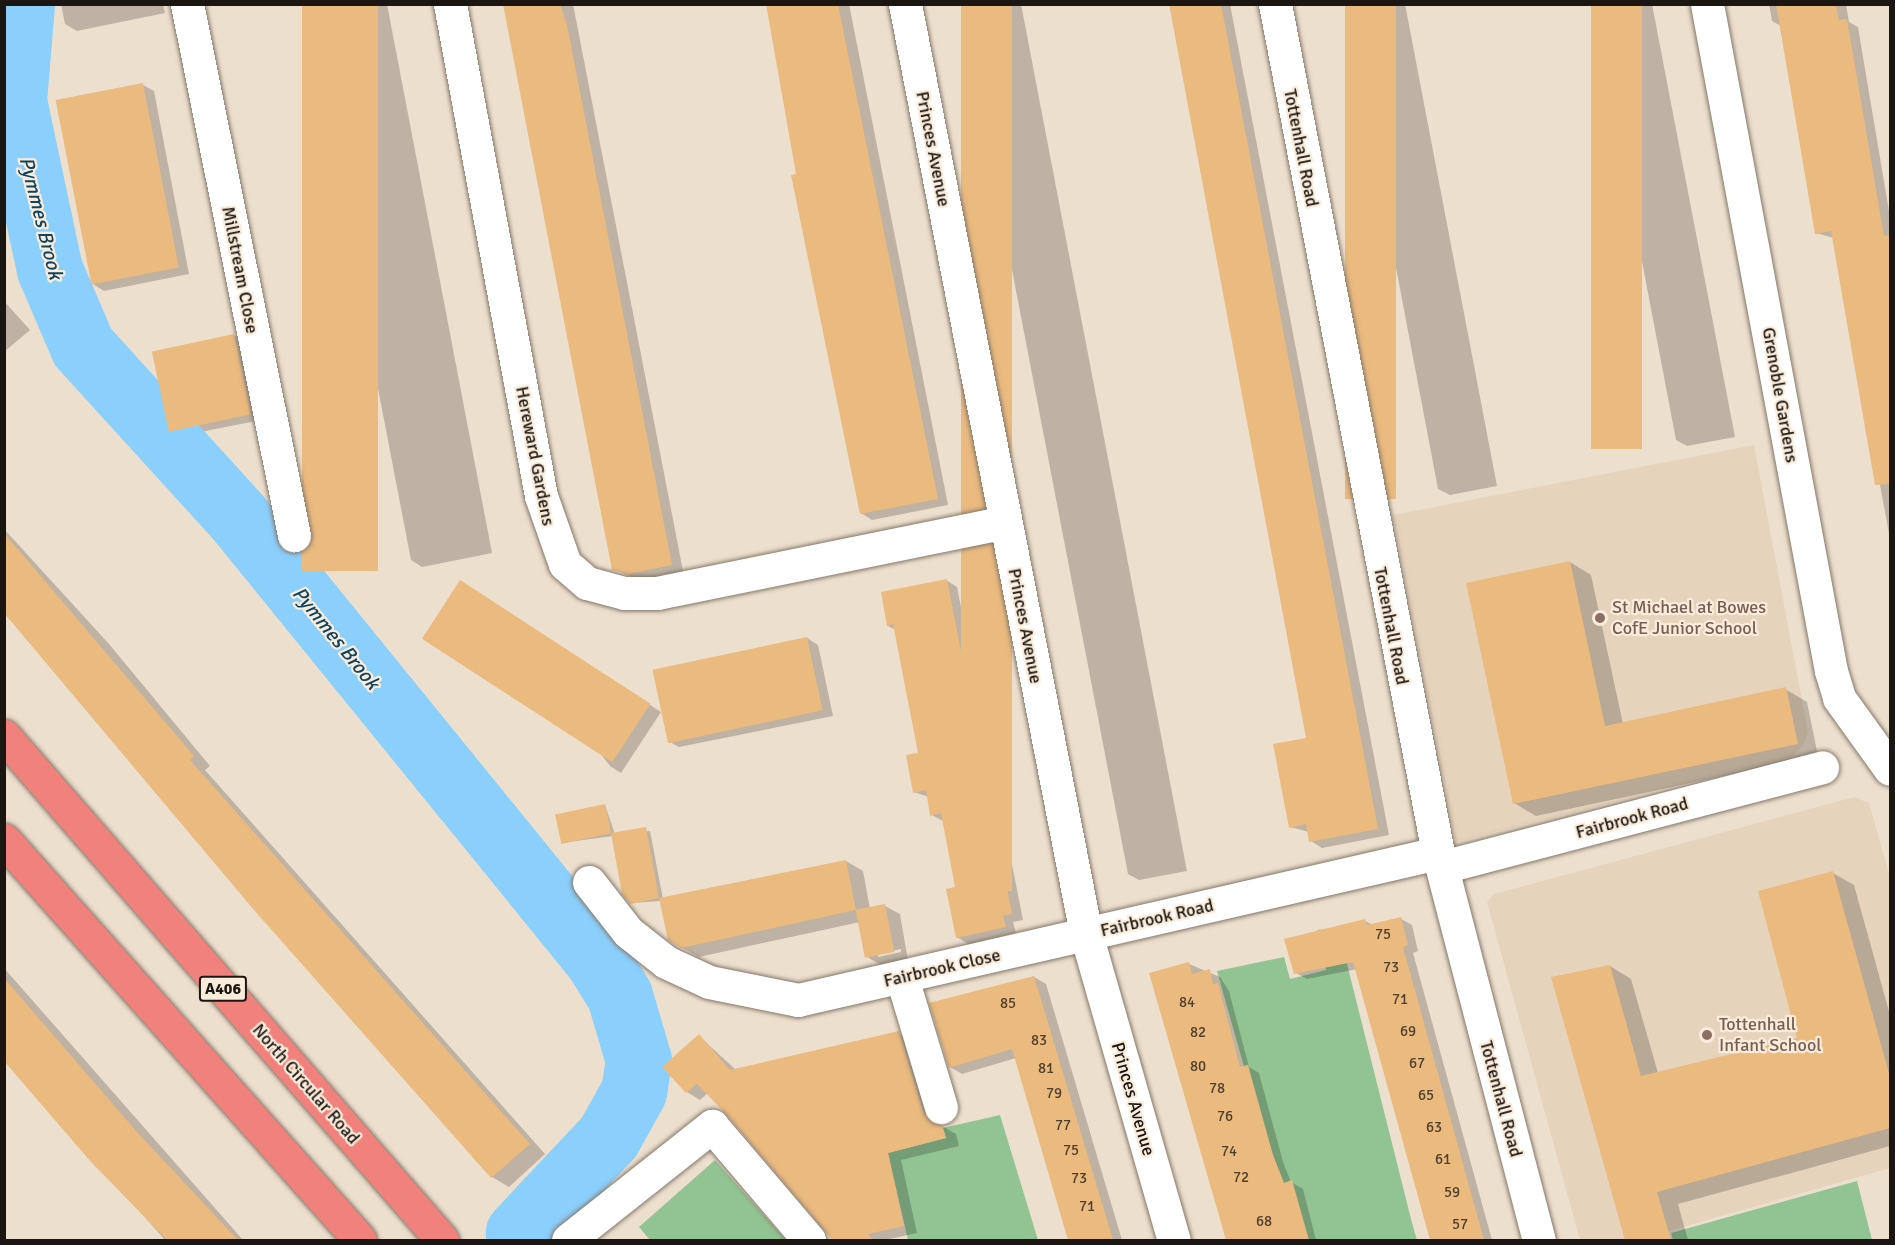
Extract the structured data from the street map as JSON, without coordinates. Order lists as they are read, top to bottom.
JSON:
{
  "streets": {
    "highway": ["A406", "North Circular Road"],
    "street": [
      "Tottenhall Road",
      "Princes Avenue",
      "Millstream Close",
      "Grenoble Gardens",
      "Hereward Gardens",
      "Fairbrook Road",
      "Fairbrook Close"
    ]
  },
  "crossings": [
    ["Tottenhall Road", "Fairbrook Road"],
    ["Princes Avenue", "Hereward Gardens"],
    ["Princes Avenue", "Fairbrook Road"],
    ["Princes Avenue", "Fairbrook Close"],
    ["Fairbrook Road", "Fairbrook Close"]
  ],
  "water": ["Pymmes Brook"],
  "places": ["St Michael at Bowes CofE Junior School", "Tottenhall Infant School"],
  "house_numbers": [
    "75",
    "73",
    "71",
    "84",
    "85",
    "69",
    "82",
    "83",
    "67",
    "80",
    "81",
    "78",
    "79",
    "65",
    "76",
    "77",
    "63",
    "75",
    "74",
    "61",
    "72",
    "73",
    "59",
    "71",
    "68",
    "57"
  ]
}
